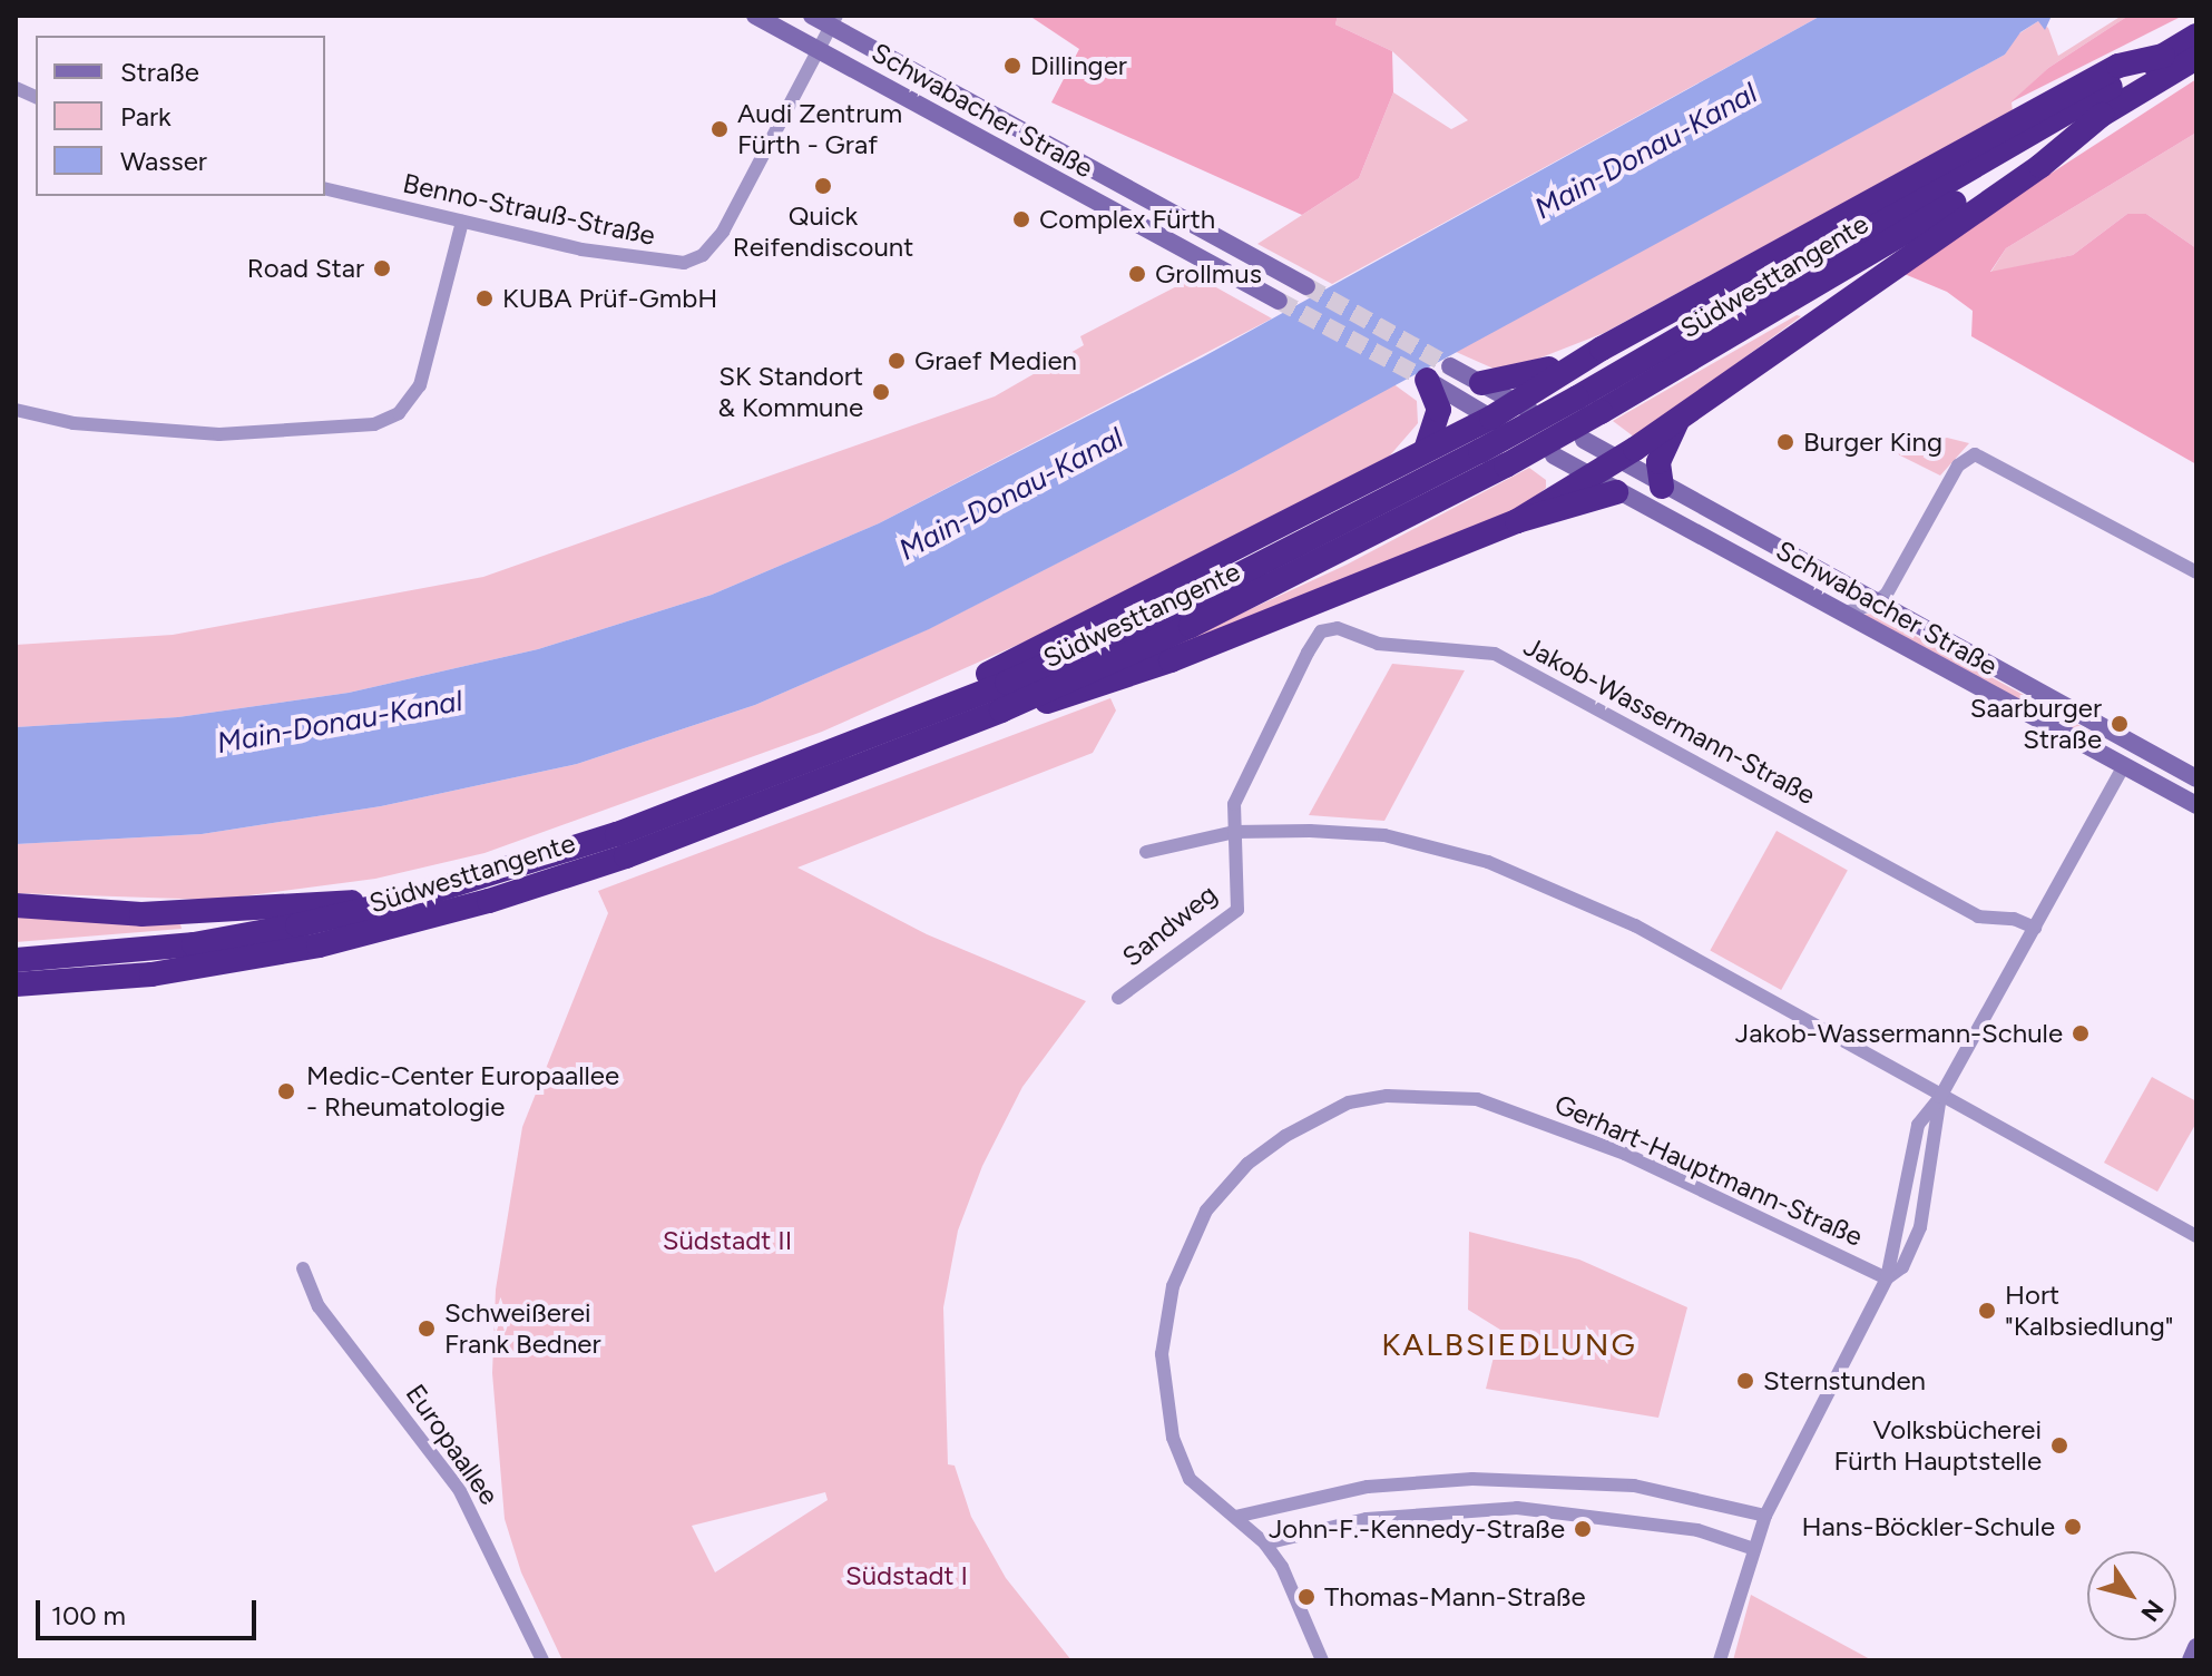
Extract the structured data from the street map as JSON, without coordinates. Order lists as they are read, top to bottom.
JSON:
{
  "streets": {
    "highway": ["Südwesttangente"],
    "main road": ["Schwabacher Straße"],
    "street": [
      "Benno-Strauß-Straße",
      "Jakob-Wassermann-Straße",
      "Sandweg",
      "Gerhart-Hauptmann-Straße",
      "Europaallee"
    ]
  },
  "crossings": [
    ["Schwabacher Straße", "Benno-Strauß-Straße"],
    ["Jakob-Wassermann-Straße", "Sandweg"]
  ],
  "districts": ["KALBSIEDLUNG"],
  "water": ["Main-Donau-Kanal"],
  "parks": ["Südstadt II", "Südstadt I"],
  "places": [
    "Dillinger",
    "Audi Zentrum Fürth - Graf",
    "Quick Reifendiscount",
    "Complex Fürth",
    "Road Star",
    "Grollmus",
    "KUBA Prüf-GmbH",
    "Graef Medien",
    "SK Standort & Kommune",
    "Burger King",
    "Saarburger Straße",
    "Jakob-Wassermann-Schule",
    "Medic-Center Europaallee - Rheumatologie",
    "Hort \"Kalbsiedlung\"",
    "Schweißerei Frank Bedner",
    "Sternstunden",
    "Volksbücherei Fürth Hauptstelle",
    "Hans-Böckler-Schule",
    "John-F.-Kennedy-Straße",
    "Thomas-Mann-Straße"
  ],
  "legend": ["Straße", "Park", "Wasser"],
  "scale_bar": "100 m",
  "north": "bottom right"
}
